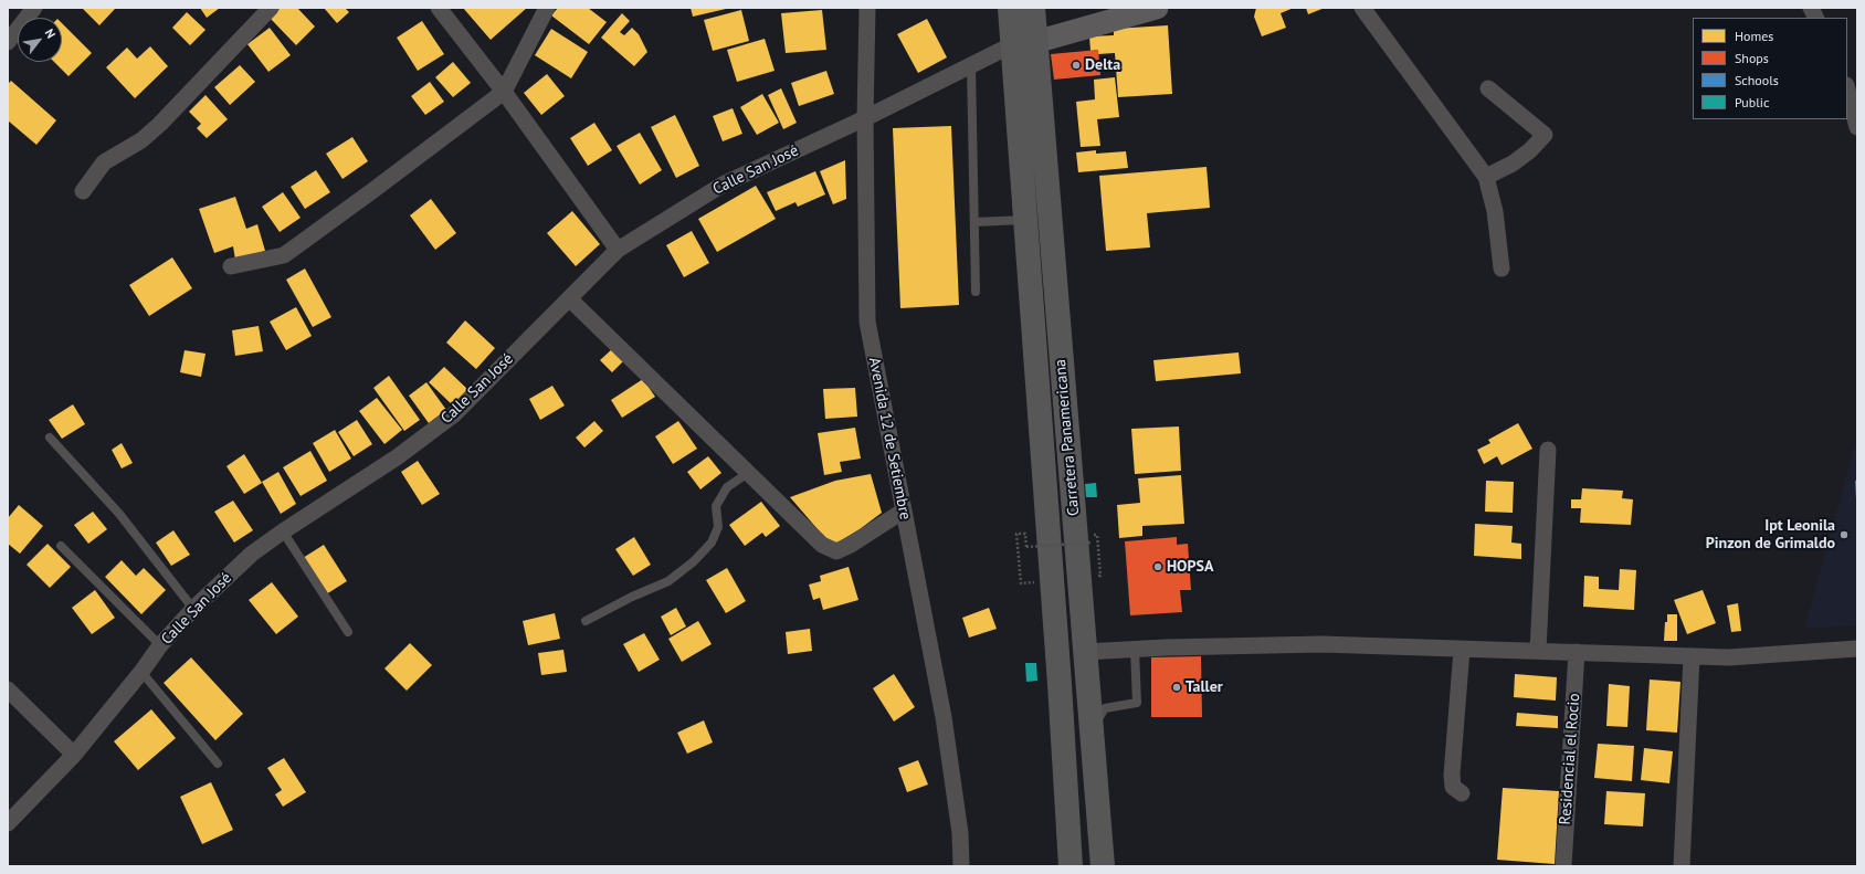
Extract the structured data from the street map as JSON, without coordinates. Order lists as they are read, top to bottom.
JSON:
{
  "streets": {
    "highway": ["Carretera Panamericana"],
    "street": ["Calle San José", "Avenida 12 de Setiembre", "Residencial el Rocio"]
  },
  "crossings": [
    ["Calle San José", "Carretera Panamericana"],
    ["Calle San José", "Avenida 12 de Setiembre"]
  ],
  "places": [
    "Delta",
    "Ipt Leonila Pinzon de Grimaldo",
    "HOPSA",
    "Taller"
  ],
  "legend": [
    "Homes",
    "Shops",
    "Schools",
    "Public"
  ],
  "north": "top right"
}
